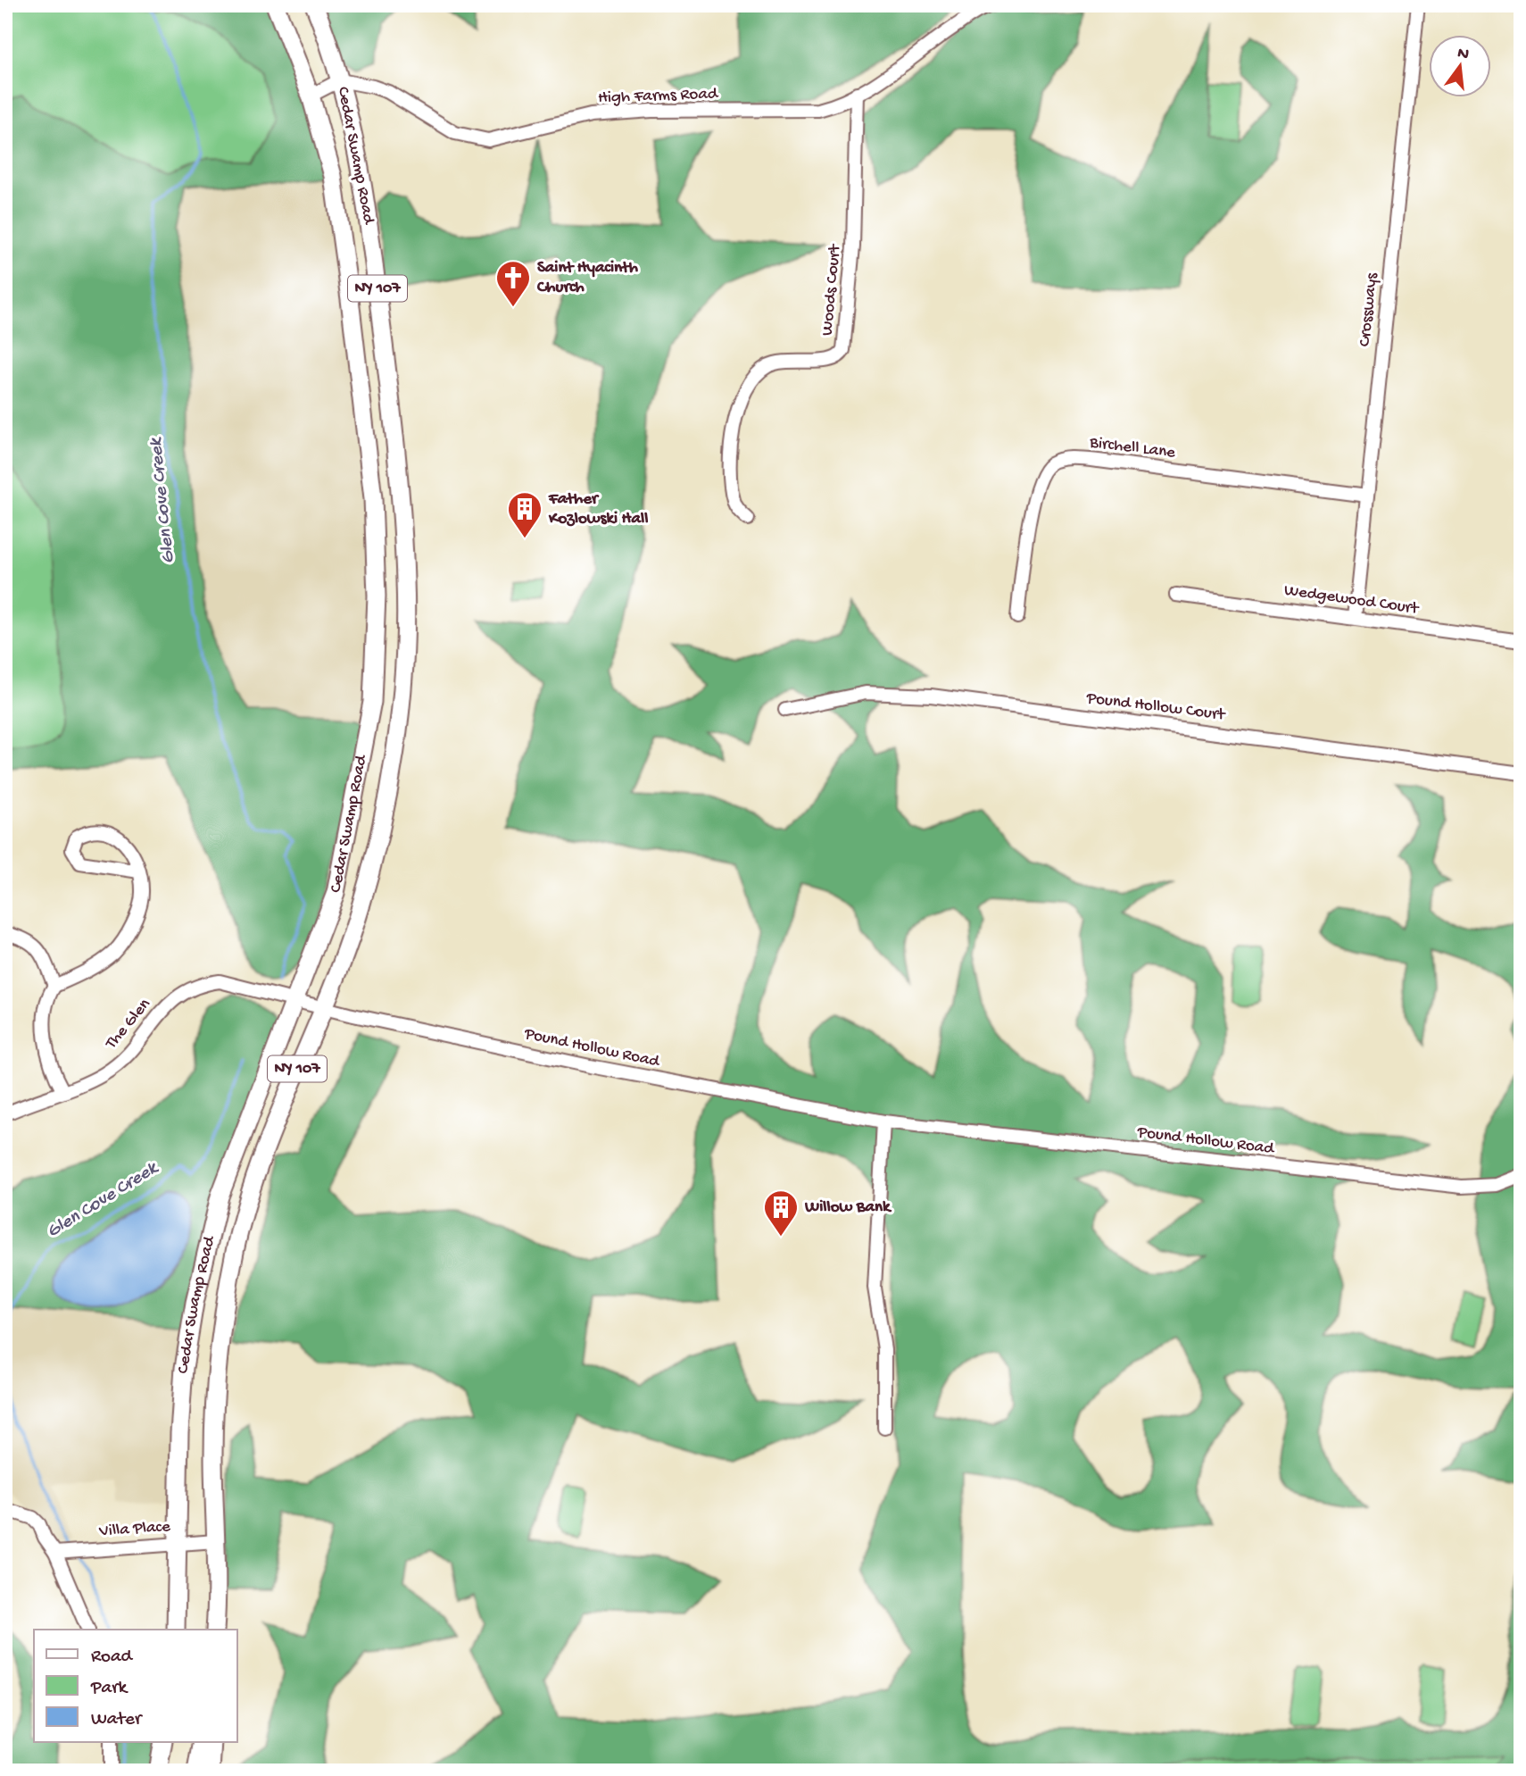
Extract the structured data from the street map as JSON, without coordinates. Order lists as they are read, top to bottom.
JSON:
{
  "streets": {
    "main road": ["Cedar Swamp Road", "NY 107"],
    "street": [
      "High Farms Road",
      "Woods Court",
      "Crossways",
      "Birchell Lane",
      "Wedgewood Court",
      "Pound Hollow Court",
      "The Glen",
      "Pound Hollow Road",
      "Villa Place"
    ]
  },
  "crossings": [
    ["High Farms Road", "Cedar Swamp Road"],
    ["High Farms Road", "Woods Court"],
    ["Cedar Swamp Road", "The Glen"],
    ["Cedar Swamp Road", "Pound Hollow Road"],
    ["Cedar Swamp Road", "Villa Place"],
    ["Crossways", "Birchell Lane"],
    ["Crossways", "Wedgewood Court"],
    ["The Glen", "Pound Hollow Road"]
  ],
  "water": ["Glen Cove Creek"],
  "places": {
    "church": ["Saint Hyacinth Church"],
    "building": ["Father Kozlowski Hall", "Willow Bank"]
  },
  "legend": ["Road", "Park", "Water"],
  "north": "top"
}
